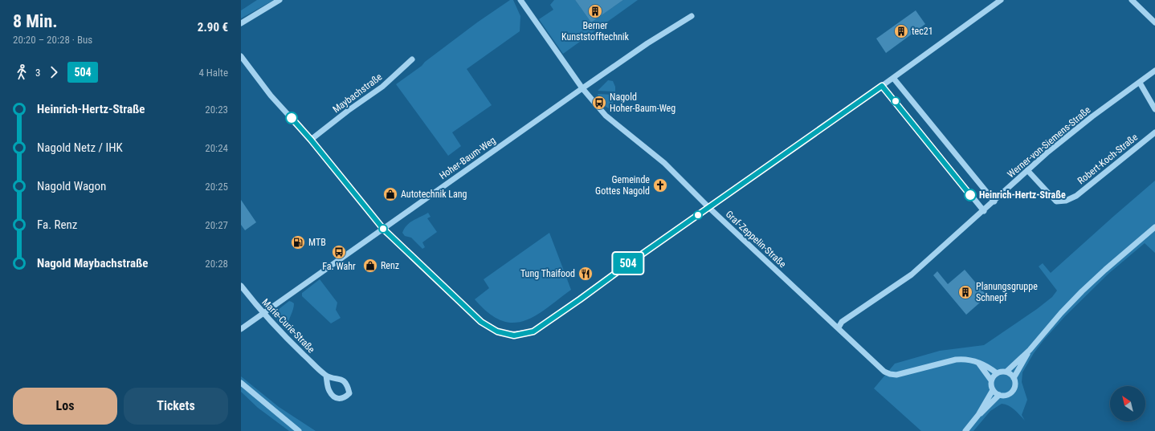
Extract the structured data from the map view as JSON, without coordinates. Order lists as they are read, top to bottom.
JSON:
{
  "streets": {
    "street": [
      "Maybachstraße",
      "Werner-von-Siemens-Straße",
      "Hoher-Baum-Weg",
      "Robert-Koch-Straße",
      "Graf-Zeppelin-Straße",
      "Marie-Curie-Straße"
    ]
  },
  "crossings": [
    ["Werner-von-Siemens-Straße", "Robert-Koch-Straße"],
    ["Werner-von-Siemens-Straße", "Graf-Zeppelin-Straße"],
    ["Hoher-Baum-Weg", "Graf-Zeppelin-Straße"],
    ["Hoher-Baum-Weg", "Marie-Curie-Straße"]
  ],
  "places": {
    "building": ["Berner Kunststofftechnik", "tec21", "Planungsgruppe Schnepf"],
    "bus stop": ["Nagold Hoher-Baum-Weg", "Fa. Wahr"],
    "church": ["Gemeinde Gottes Nagold"],
    "shop": ["Autotechnik Lang", "Renz"],
    "other": ["Heinrich-Hertz-Straße"],
    "fuel station": ["MTB"],
    "restaurant": ["Tung Thaifood"]
  },
  "lines": ["bus line 504"],
  "north": "top left",
  "page": {
    "heading": ["8 Min.", "20:20 – 20:28 · Bus", "2.90 €"],
    "on_map": "504",
    "legs": ["3", "504", "4 Halte"],
    "list": [
      {
        "name": "Heinrich-Hertz-Straße",
        "value": "20:23"
      },
      {
        "name": "Nagold Netz / IHK",
        "value": "20:24"
      },
      {
        "name": "Nagold Wagon",
        "value": "20:25"
      },
      {
        "name": "Fa. Renz",
        "value": "20:27"
      },
      {
        "name": "Nagold Maybachstraße",
        "value": "20:28"
      }
    ],
    "buttons": ["Los", "Tickets"]
  }
}
